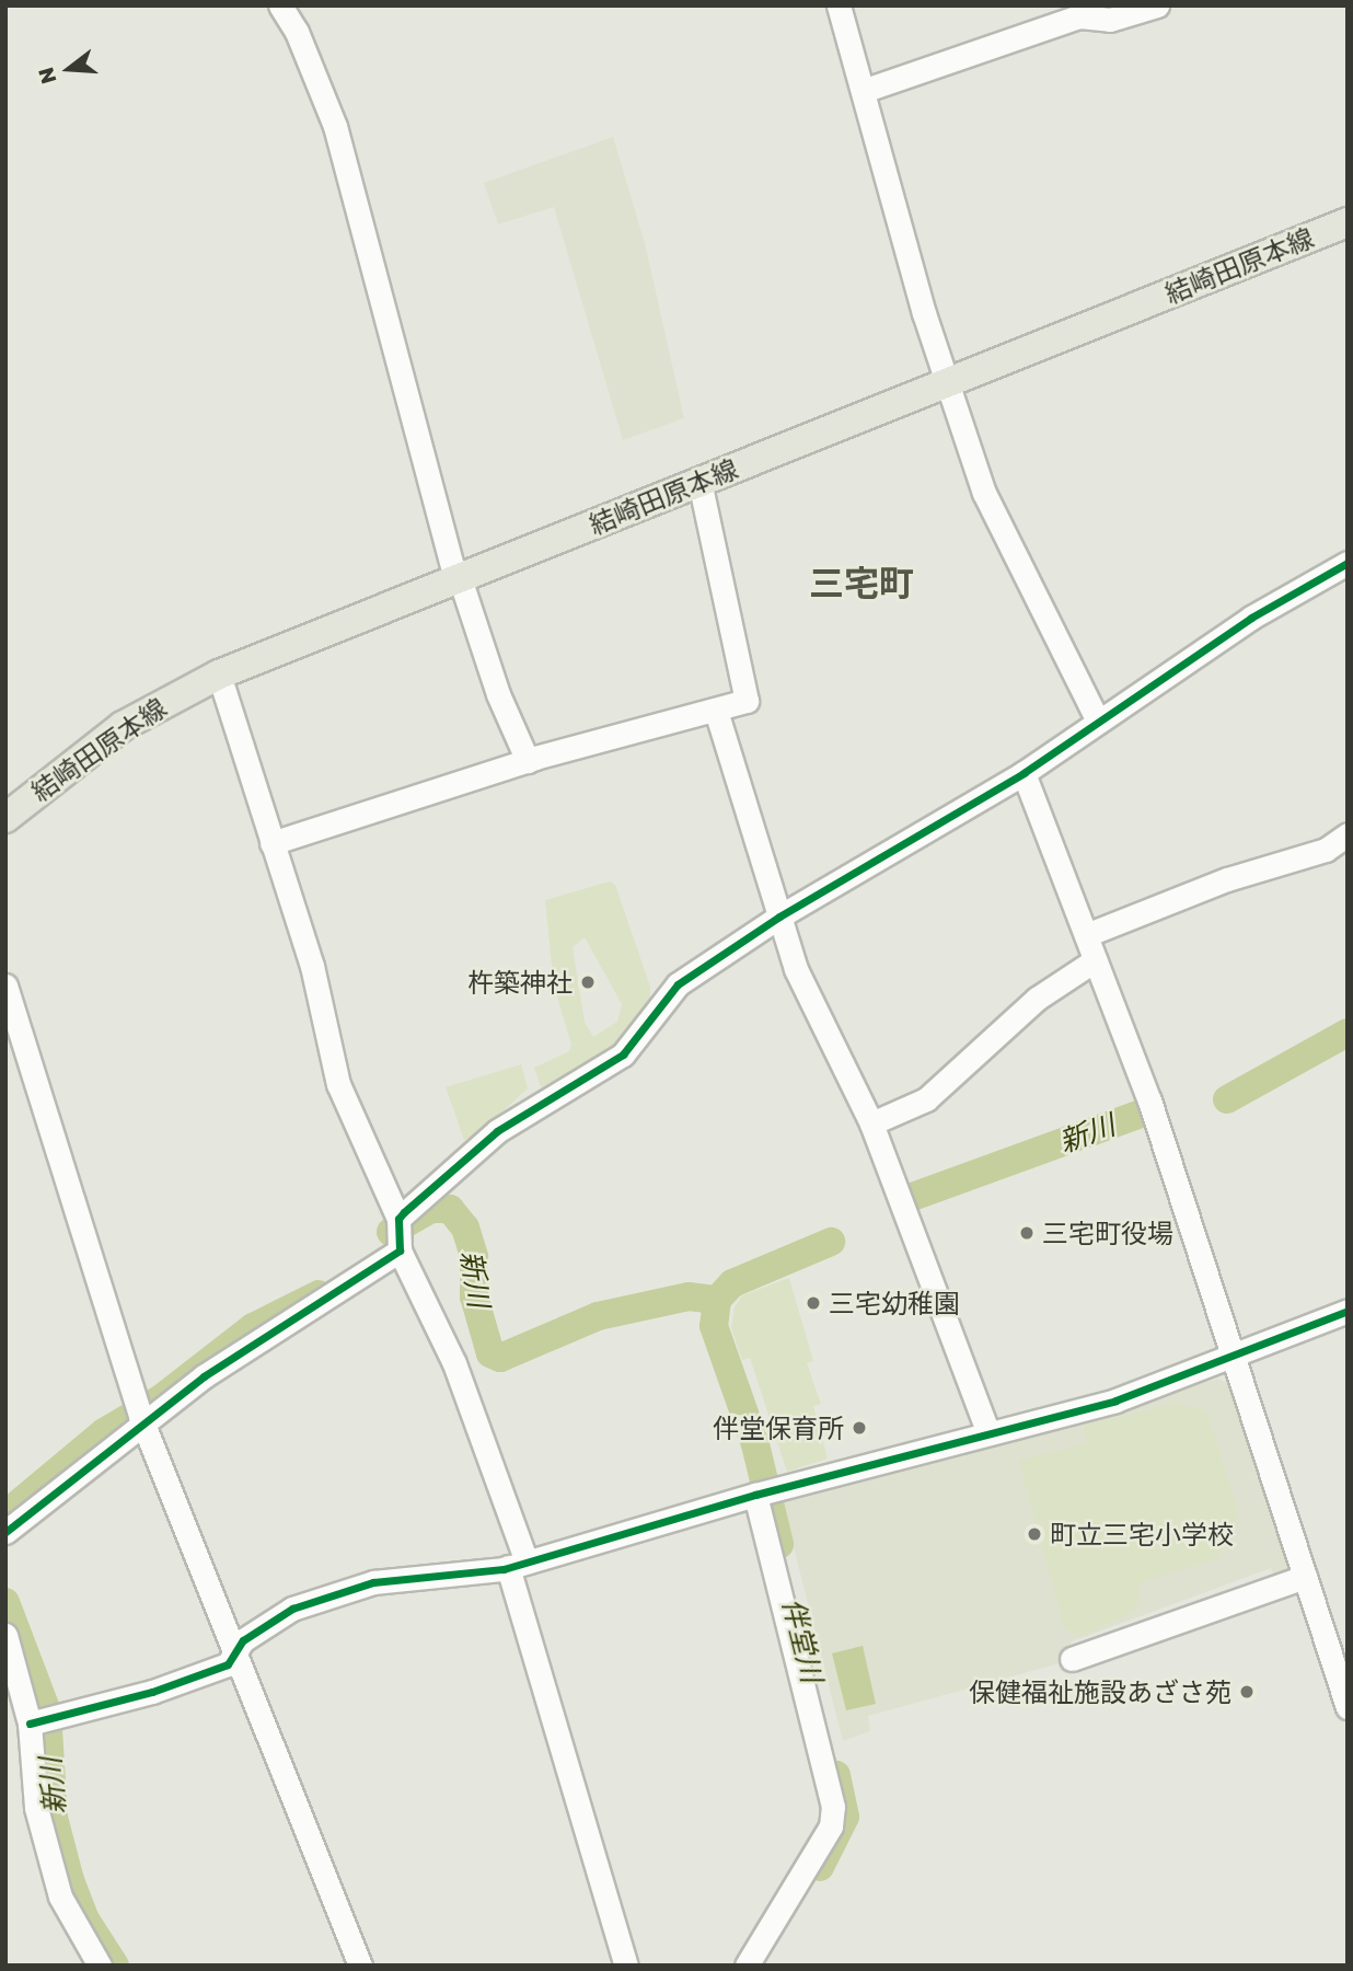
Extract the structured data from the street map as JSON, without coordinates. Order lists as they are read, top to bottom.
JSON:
{
  "streets": {
    "main road": ["結崎田原本線"]
  },
  "districts": ["三宅町"],
  "water": ["新川", "伴堂川"],
  "places": [
    "杵築神社",
    "三宅町役場",
    "三宅幼稚園",
    "伴堂保育所",
    "町立三宅小学校",
    "保健福祉施設あざさ苑"
  ],
  "north": "left"
}
